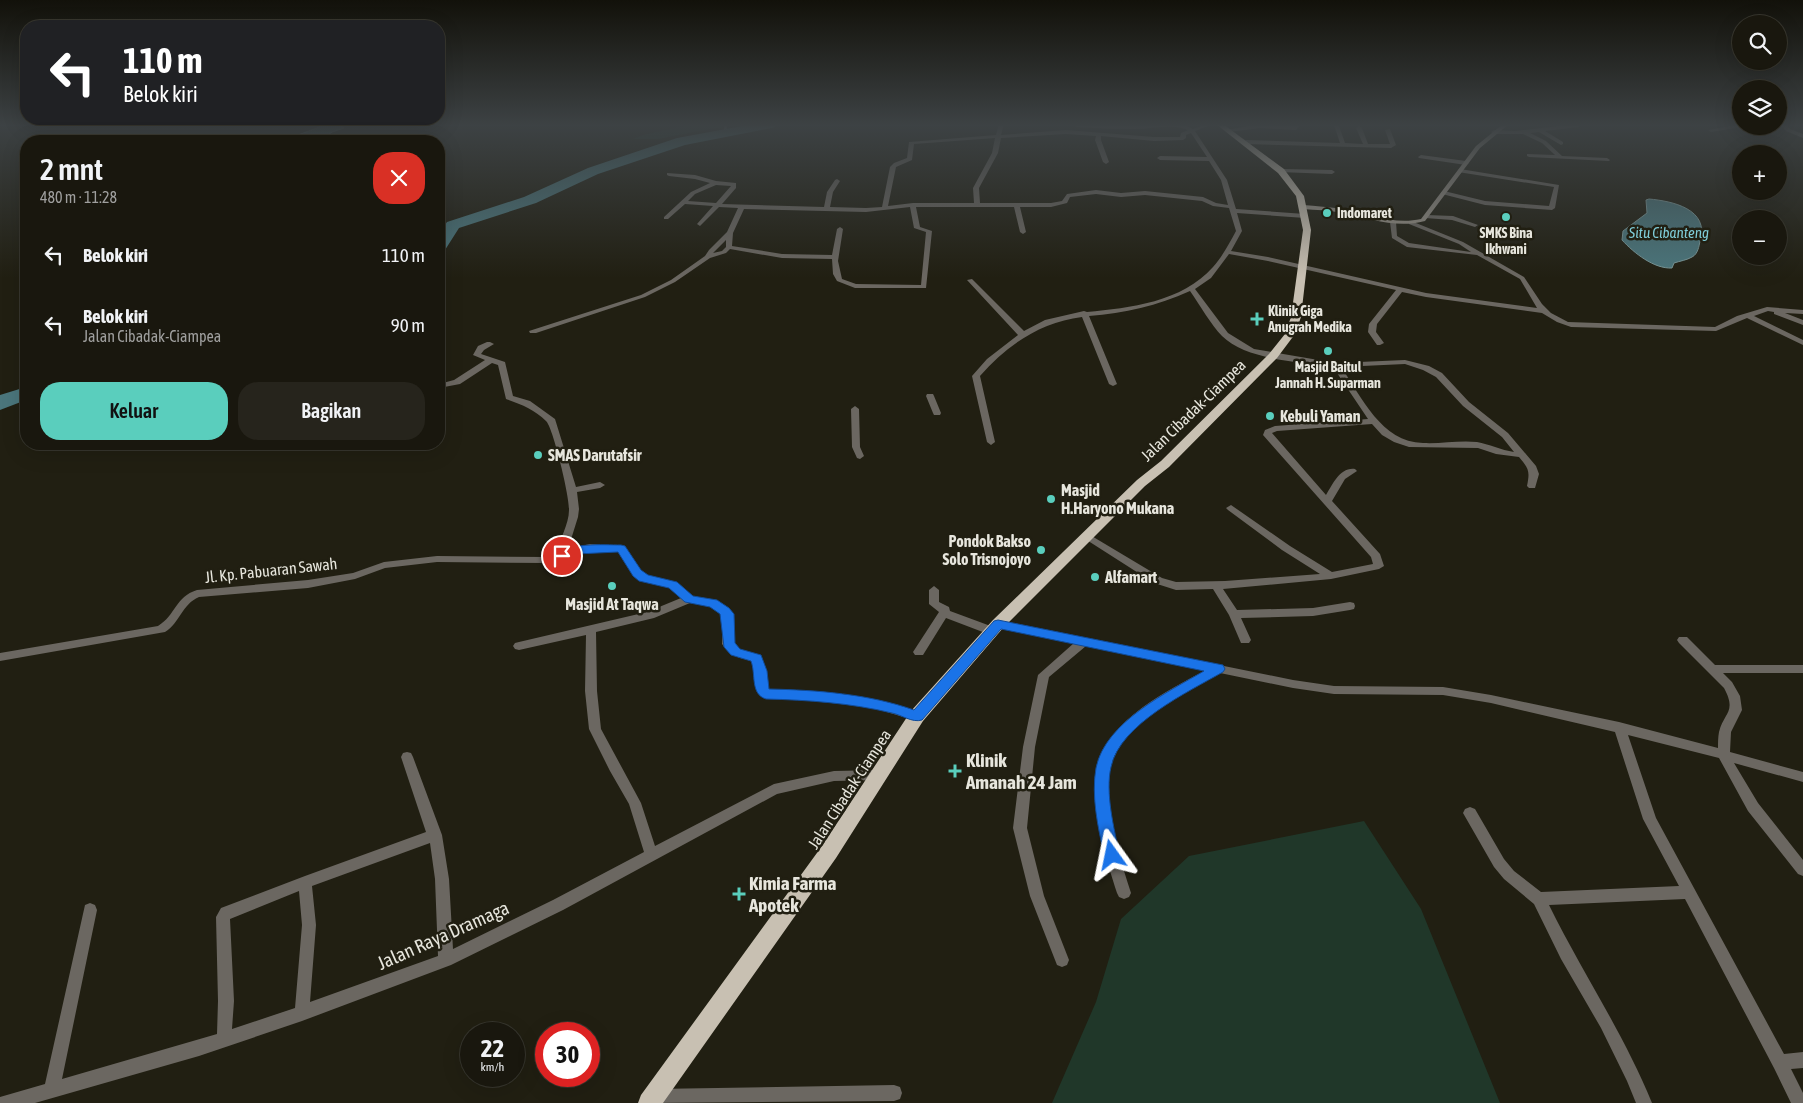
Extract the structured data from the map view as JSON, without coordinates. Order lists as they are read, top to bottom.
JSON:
{
  "streets": {
    "highway": ["Jalan Cibadak-Ciampea"],
    "street": ["Jl. Kp. Pabuaran Sawah", "Jalan Raya Dramaga"]
  },
  "crossings": [
    ["Jalan Cibadak-Ciampea", "Jalan Raya Dramaga"]
  ],
  "water": ["Situ Cibanteng"],
  "places": {
    "other": [
      "Indomaret",
      "SMKS Bina Ikhwani",
      "Masjid Baitul Jannah H. Suparman",
      "Kebuli Yaman",
      "SMAS Darutafsir",
      "Masjid H.Haryono Mukana",
      "Pondok Bakso Solo Trisnojoyo",
      "Alfamart",
      "Masjid At Taqwa"
    ],
    "health": ["Klinik Giga Anugrah Medika", "Klinik Amanah 24 Jam", "Kimia Farma Apotek"]
  },
  "page": {
    "map_buttons": ["+", "−"],
    "turn": ["110 m", "Belok kiri"],
    "heading": ["2 mnt", "480 m · 11:28"],
    "list": [
      {
        "name": "Belok kiri",
        "value": "110 m"
      },
      {
        "name": "Belok kiri",
        "note": "Jalan Cibadak-Ciampea",
        "value": "90 m"
      }
    ],
    "buttons": ["Keluar", "Bagikan"],
    "speed": "22 km/h",
    "limit": "30"
  }
}
